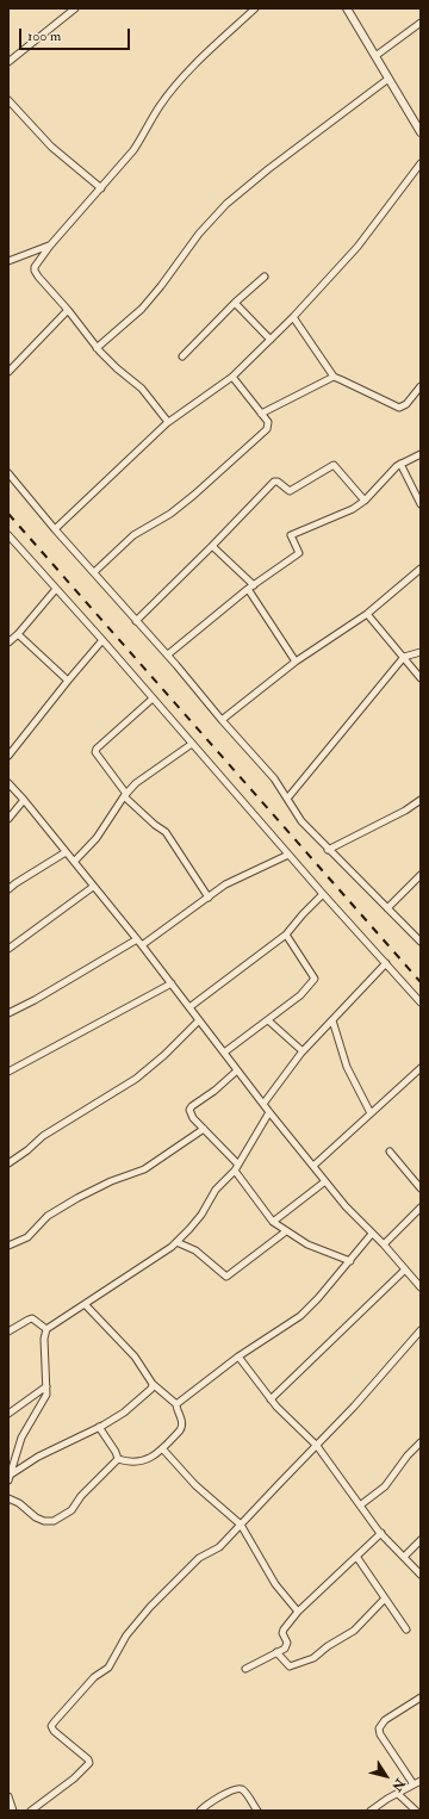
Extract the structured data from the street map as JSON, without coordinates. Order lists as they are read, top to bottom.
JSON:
{
  "scale_bar": "100 m",
  "north": "bottom right"
}
